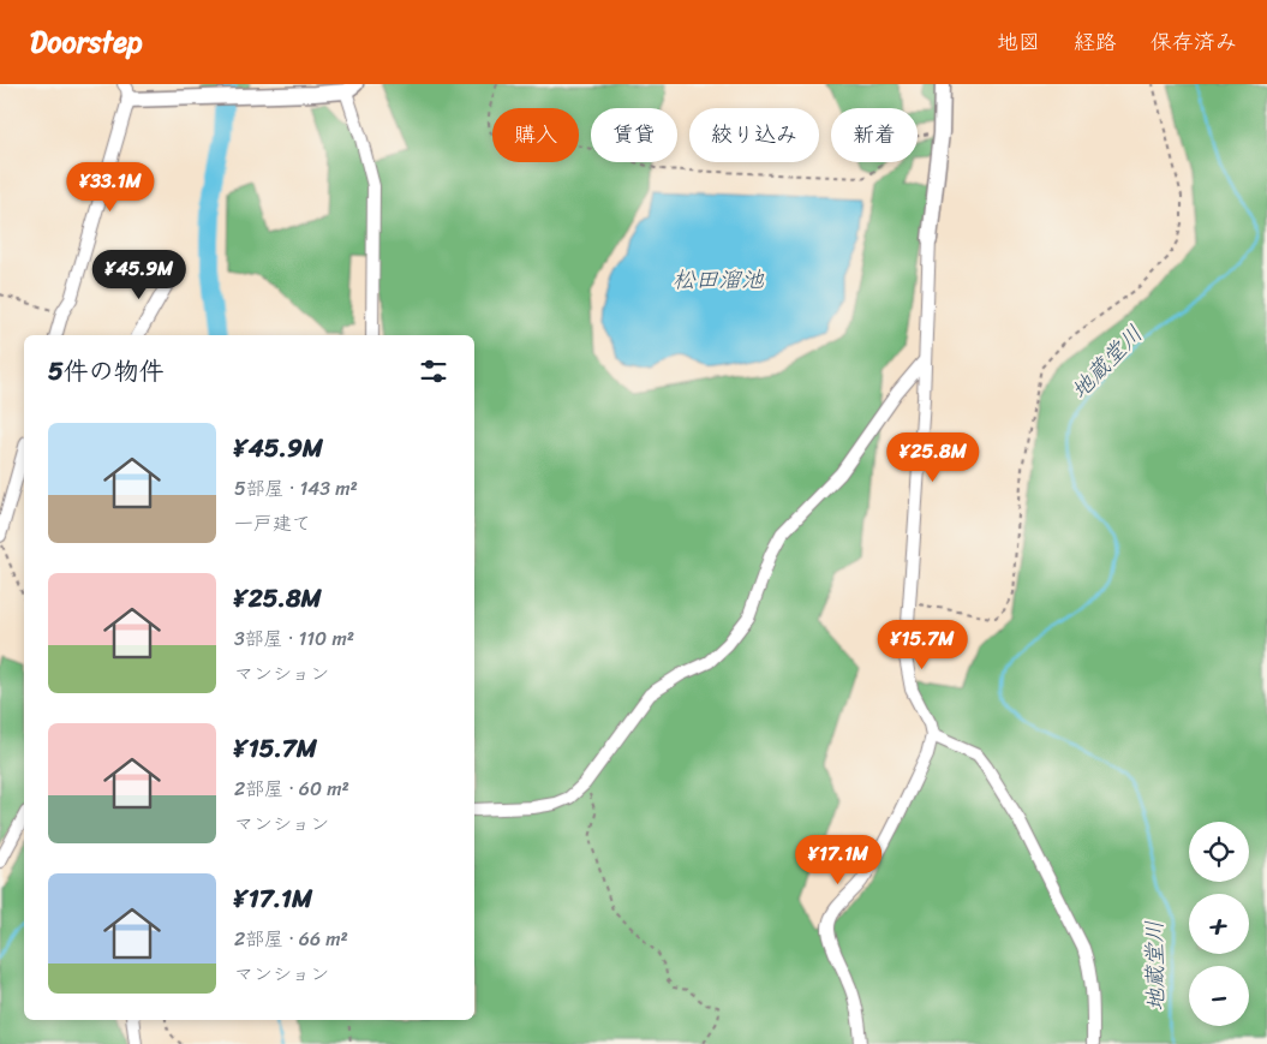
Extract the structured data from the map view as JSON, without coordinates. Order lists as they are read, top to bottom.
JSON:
{
  "water": ["松田溜池", "地蔵堂川"],
  "page": {
    "header": "Doorstep",
    "nav": ["地図", "経路", "保存済み"],
    "chip": [
      "購入",
      "賃貸",
      "絞り込み",
      "新着"
    ],
    "price": [
      "¥33.1M",
      "¥45.9M",
      "¥25.8M",
      "¥15.7M",
      "¥17.1M"
    ],
    "heading": "5件の物件",
    "list": [
      {
        "name": "¥45.9M",
        "note": "5部屋 · 143 m² · 一戸建て"
      },
      {
        "name": "¥25.8M",
        "note": "3部屋 · 110 m² · マンション"
      },
      {
        "name": "¥15.7M",
        "note": "2部屋 · 60 m² · マンション"
      },
      {
        "name": "¥17.1M",
        "note": "2部屋 · 66 m² · マンション"
      }
    ],
    "map_buttons": ["+", "−"]
  }
}
